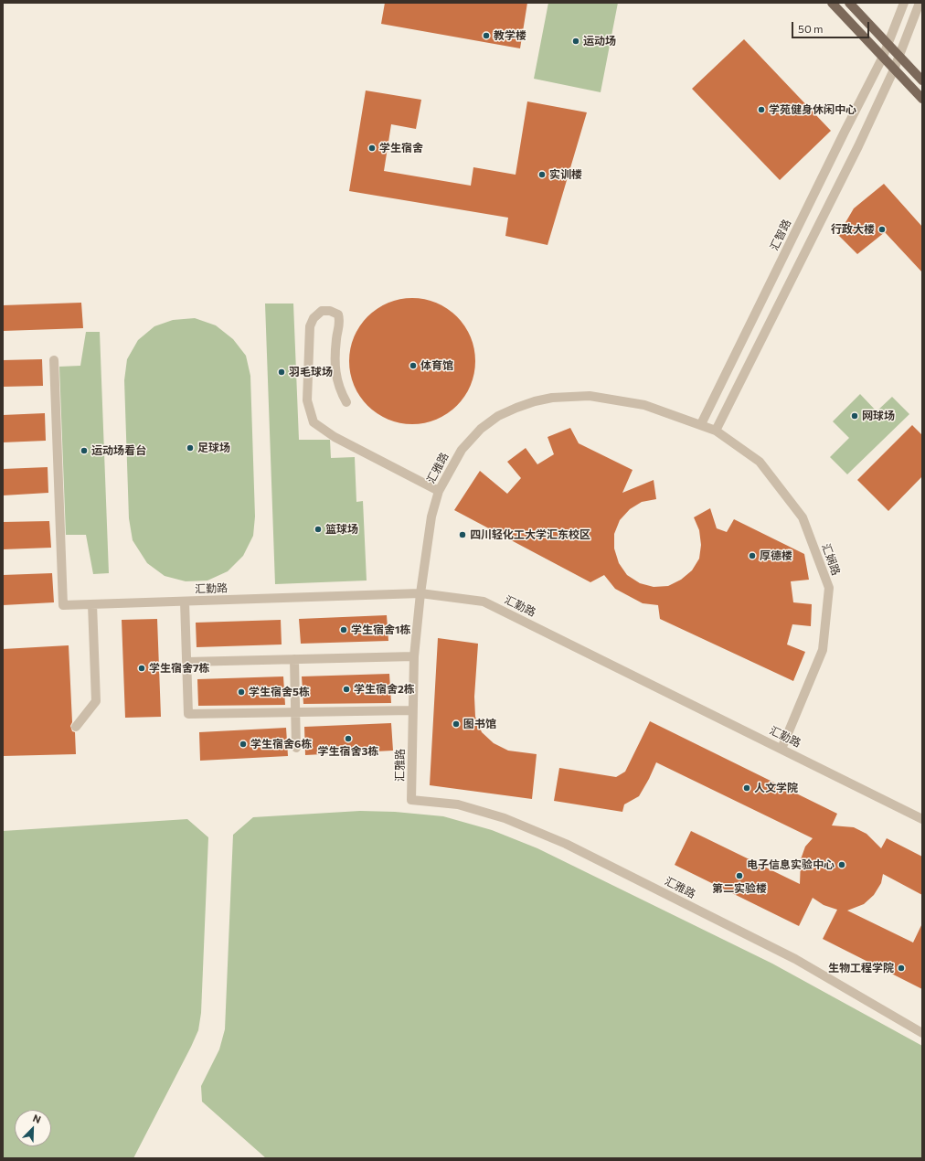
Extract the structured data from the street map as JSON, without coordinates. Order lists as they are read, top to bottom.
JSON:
{
  "streets": {
    "street": [
      "汇智路",
      "汇雅路",
      "汇娴路",
      "汇勤路"
    ]
  },
  "crossings": [
    ["汇智路", "汇雅路"],
    ["汇雅路", "汇娴路"],
    ["汇雅路", "汇勤路"],
    ["汇娴路", "汇勤路"]
  ],
  "places": [
    "教学楼",
    "运动场",
    "学苑健身休闲中心",
    "学生宿舍",
    "实训楼",
    "行政大楼",
    "体育馆",
    "羽毛球场",
    "网球场",
    "足球场",
    "运动场看台",
    "篮球场",
    "四川轻化工大学汇东校区",
    "厚德楼",
    "学生宿舍1栋",
    "学生宿舍7栋",
    "学生宿舍2栋",
    "学生宿舍5栋",
    "图书馆",
    "学生宿舍3栋",
    "学生宿舍6栋",
    "人文学院",
    "电子信息实验中心",
    "第二实验楼",
    "生物工程学院"
  ],
  "scale_bar": "50 m",
  "north": "top right"
}
